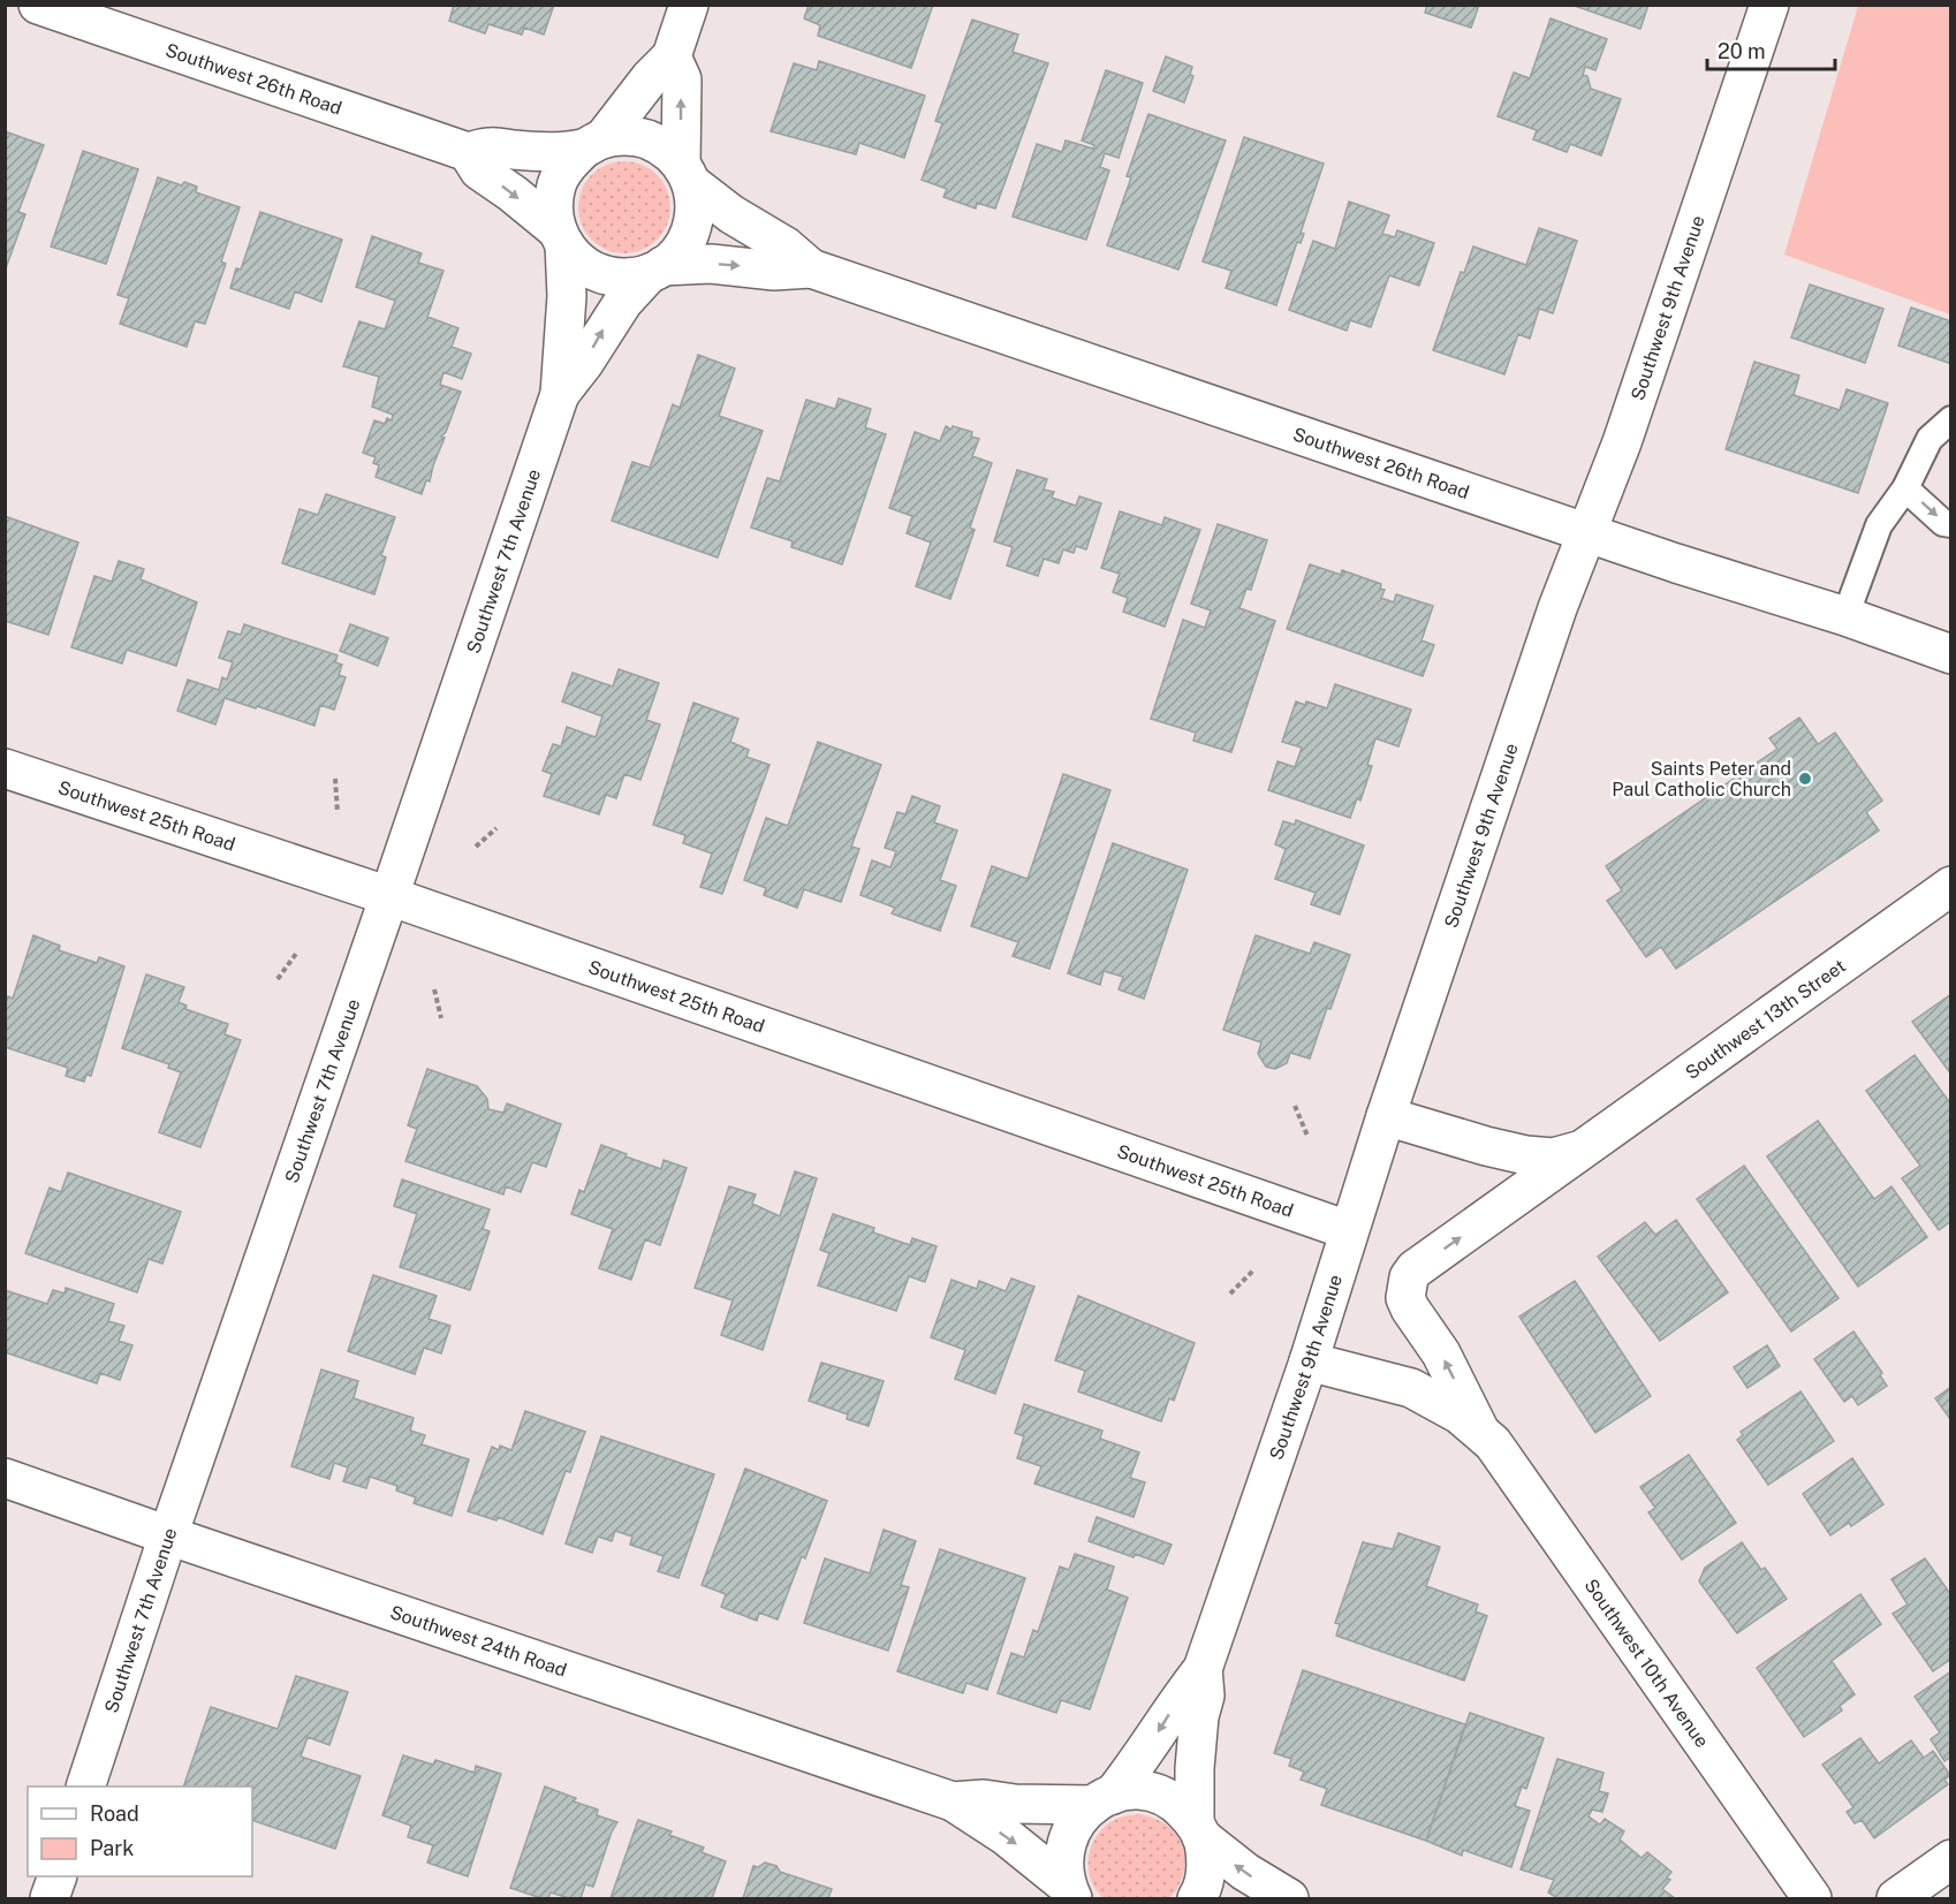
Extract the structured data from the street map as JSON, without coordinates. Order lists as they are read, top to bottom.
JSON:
{
  "streets": {
    "street": [
      "Southwest 26th Road",
      "Southwest 9th Avenue",
      "Southwest 7th Avenue",
      "Southwest 25th Road",
      "Southwest 13th Street",
      "Southwest 24th Road",
      "Southwest 10th Avenue"
    ]
  },
  "crossings": [
    ["Southwest 26th Road", "Southwest 9th Avenue"],
    ["Southwest 26th Road", "Southwest 7th Avenue"],
    ["Southwest 9th Avenue", "Southwest 25th Road"],
    ["Southwest 9th Avenue", "Southwest 13th Street"],
    ["Southwest 9th Avenue", "Southwest 24th Road"],
    ["Southwest 9th Avenue", "Southwest 10th Avenue"],
    ["Southwest 7th Avenue", "Southwest 25th Road"],
    ["Southwest 7th Avenue", "Southwest 24th Road"],
    ["Southwest 13th Street", "Southwest 10th Avenue"]
  ],
  "places": ["Saints Peter and Paul Catholic Church"],
  "legend": ["Road", "Park"],
  "scale_bar": "20 m"
}
